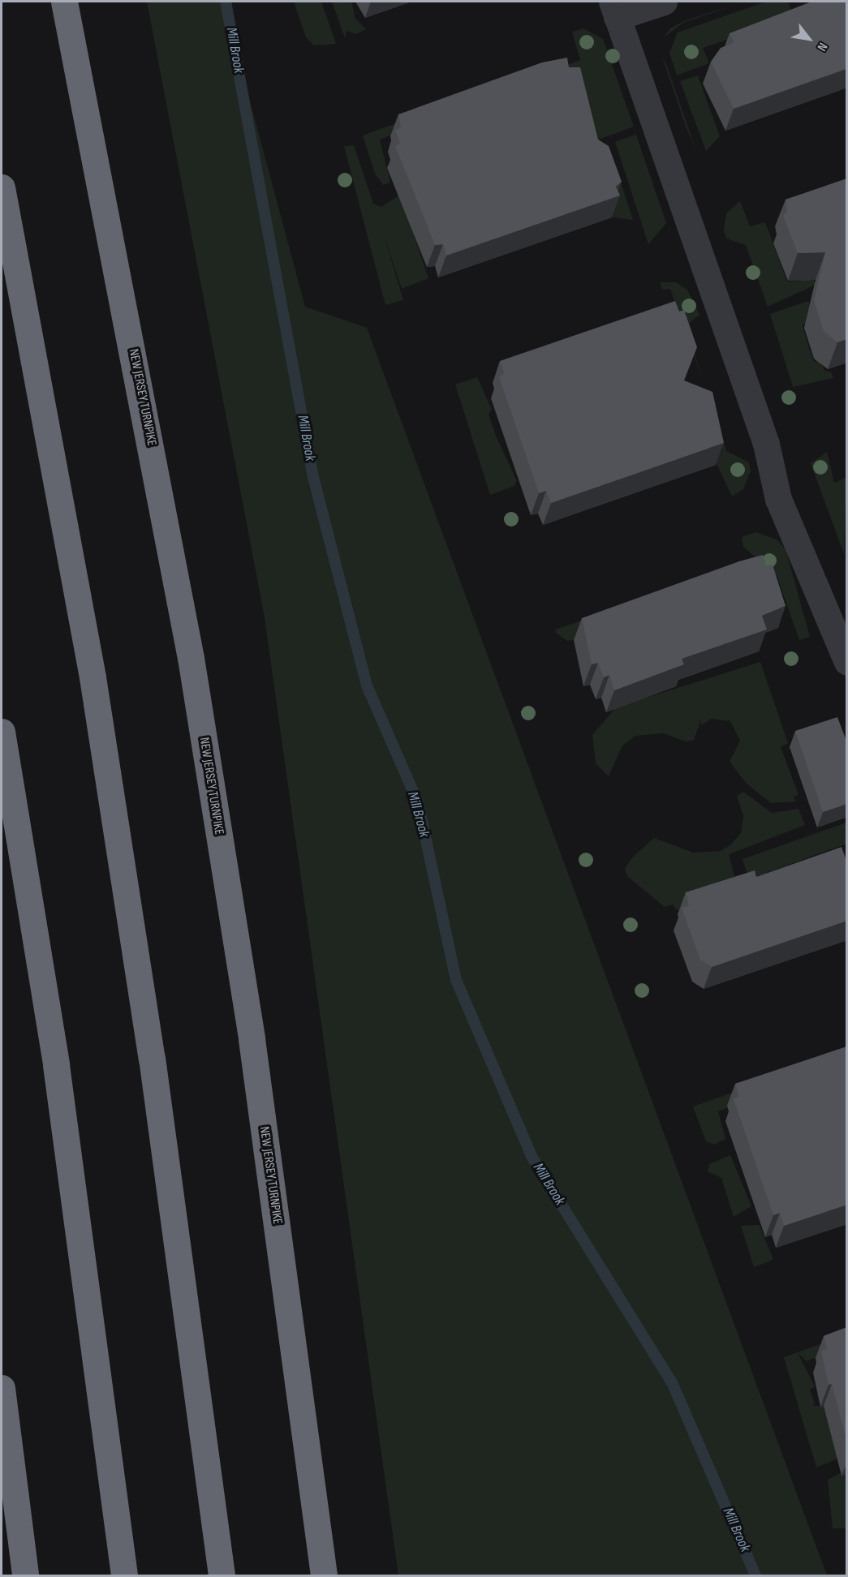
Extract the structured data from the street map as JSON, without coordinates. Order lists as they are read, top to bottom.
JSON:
{
  "streets": {
    "highway": ["NEW JERSEY TURNPIKE"]
  },
  "water": ["Mill Brook"],
  "north": "bottom right"
}
